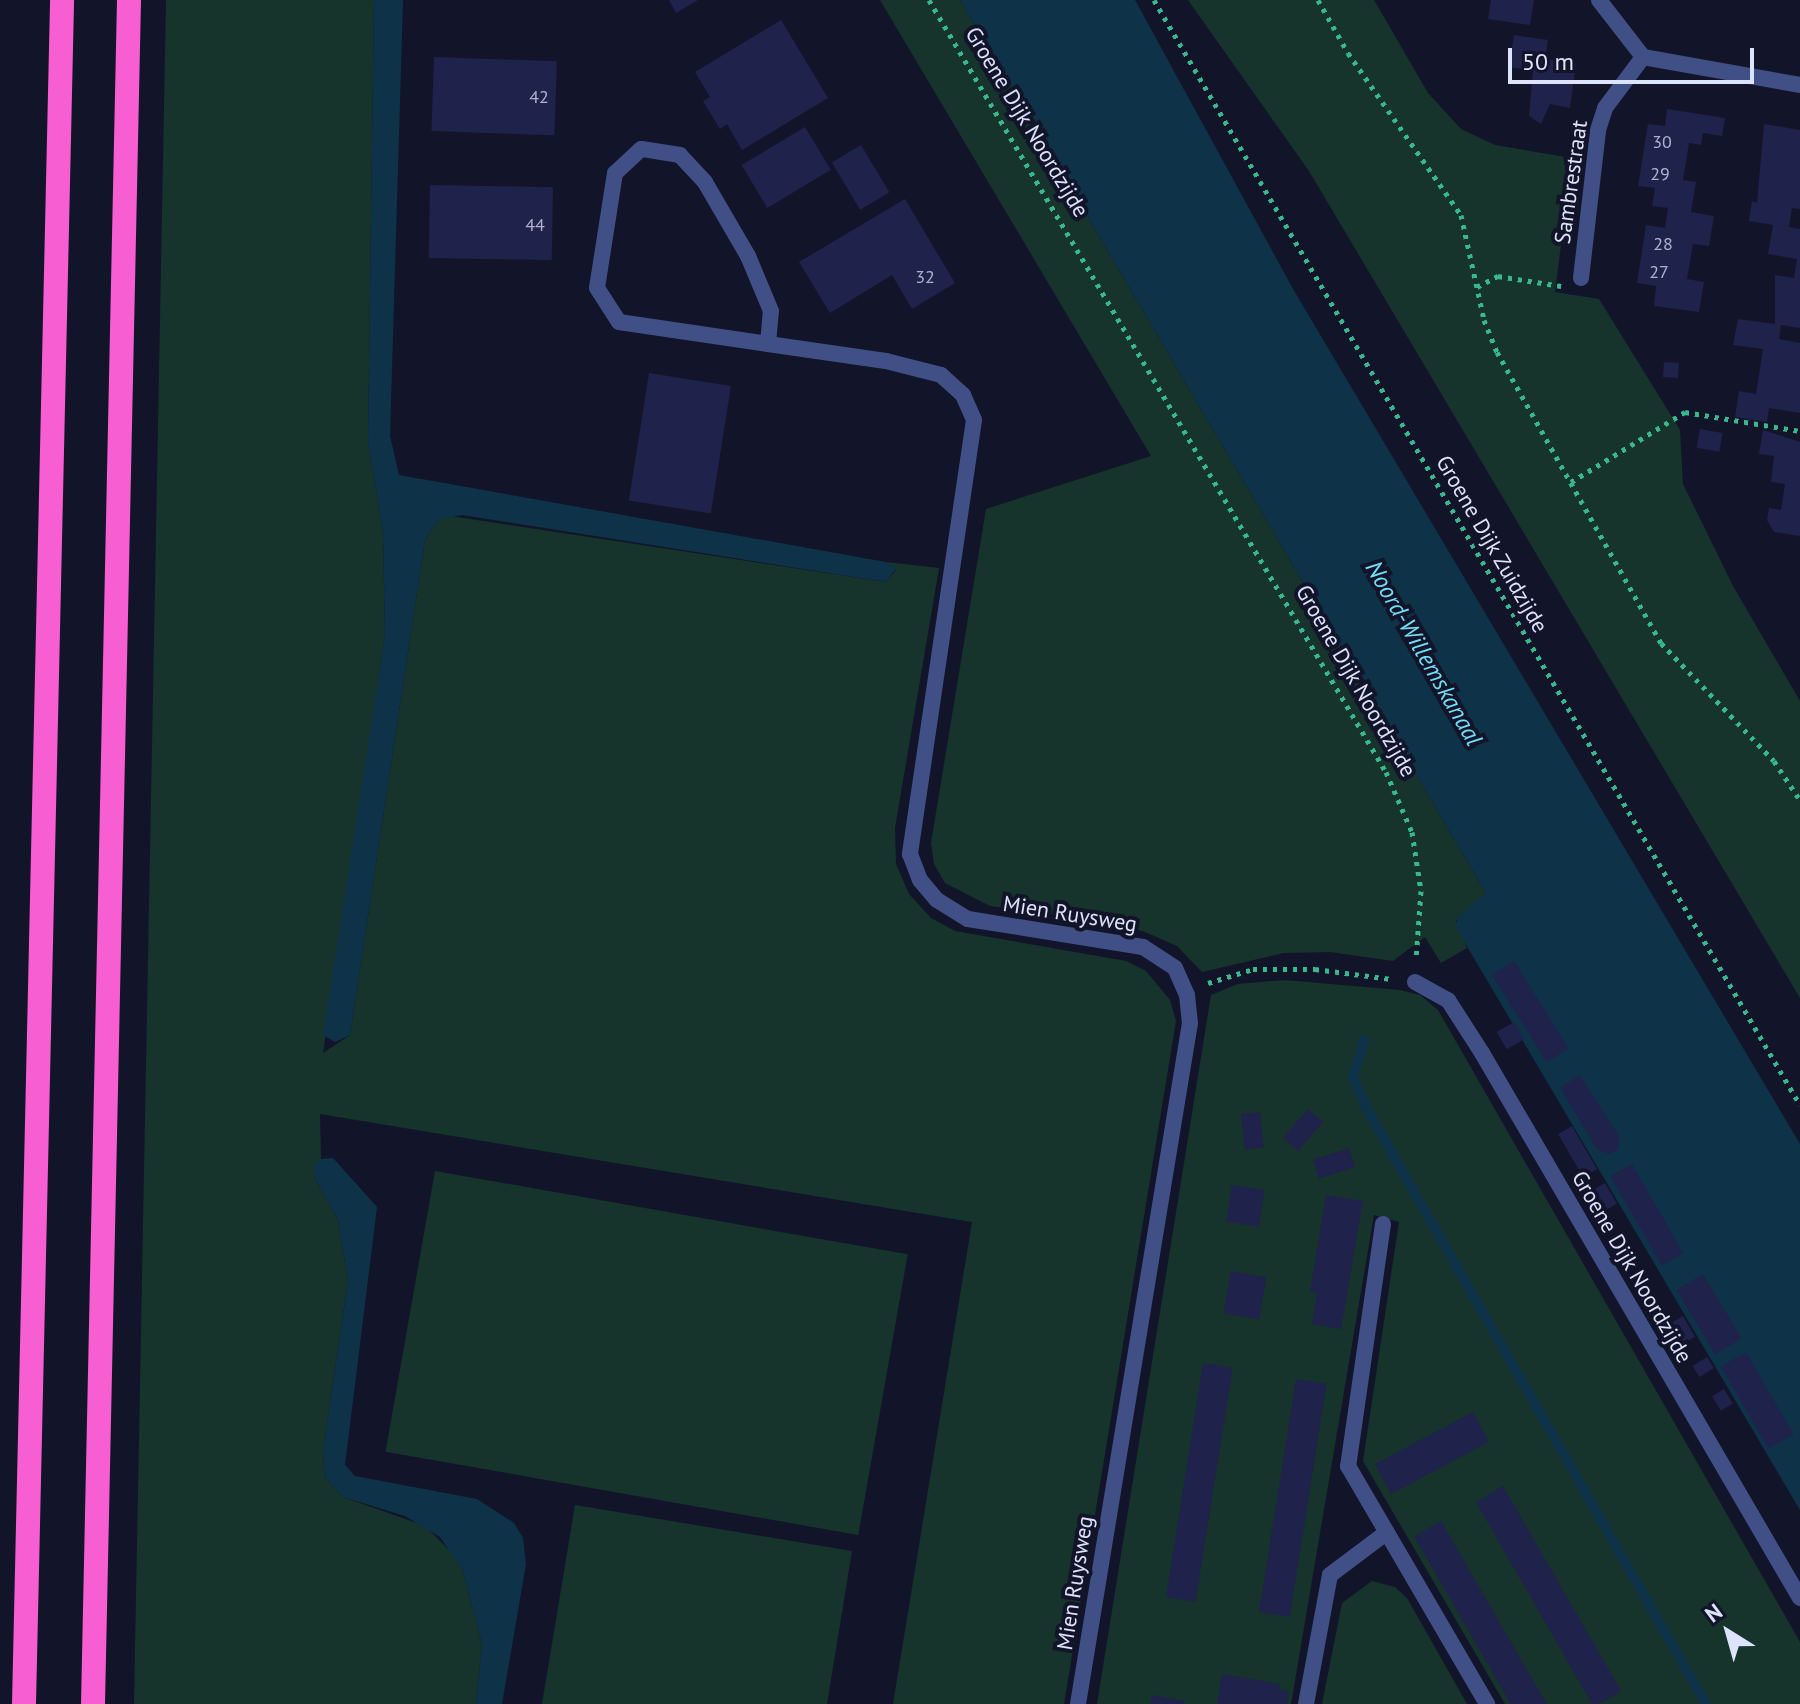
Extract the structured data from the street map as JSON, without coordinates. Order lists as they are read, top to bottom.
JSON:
{
  "streets": {
    "street": ["Groene Dijk Noordzijde", "Sambrestraat", "Mien Ruysweg"],
    "path": ["Groene Dijk Zuidzijde"]
  },
  "water": ["Noord-Willemskanaal"],
  "house_numbers": [
    "42",
    "30",
    "29",
    "44",
    "28",
    "27",
    "32"
  ],
  "scale_bar": "50 m",
  "north": "top left"
}
